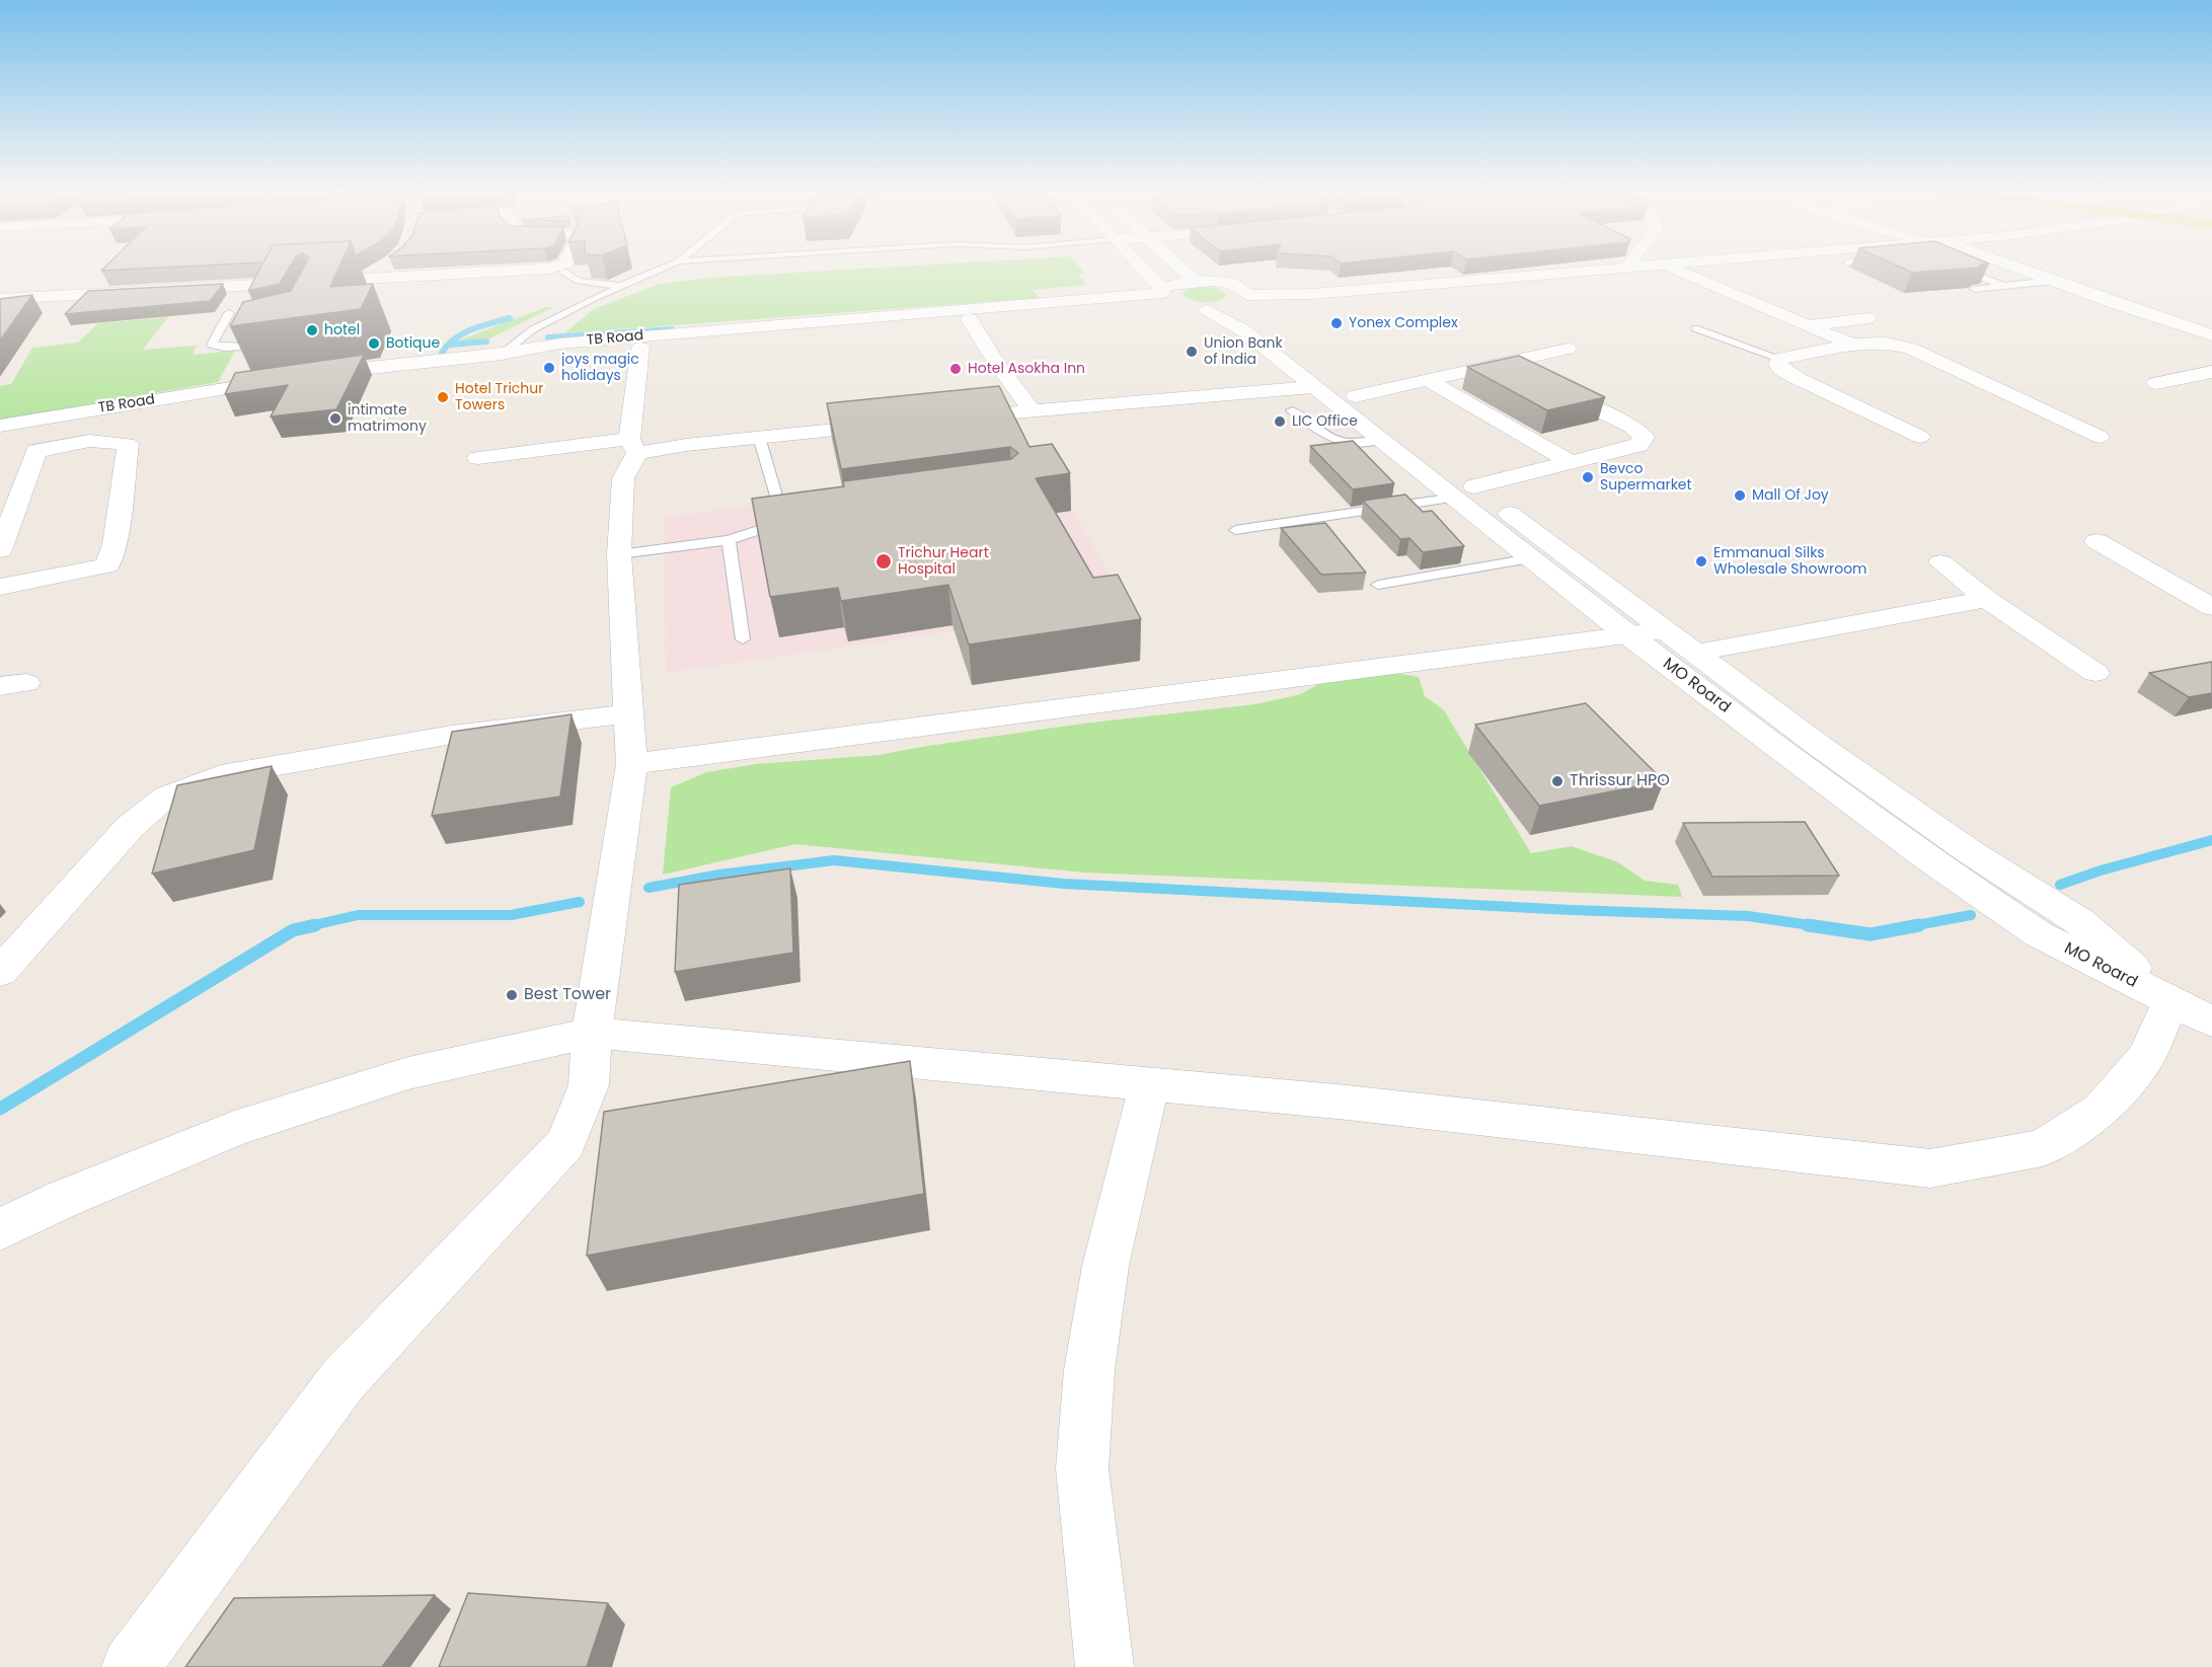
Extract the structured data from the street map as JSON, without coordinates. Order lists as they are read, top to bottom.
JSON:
{
  "streets": {
    "street": ["TB Road", "MO Roard"]
  },
  "places": [
    "Yonex Complex",
    "hotel",
    "Botique",
    "Union Bank of India",
    "joys magic holidays",
    "Hotel Asokha Inn",
    "Hotel Trichur Towers",
    "intimate matrimony",
    "LIC Office",
    "Bevco Supermarket",
    "Mall Of Joy",
    "Trichur Heart Hospital",
    "Emmanual Silks Wholesale Showroom",
    "Thrissur HPO",
    "Best Tower"
  ]
}
